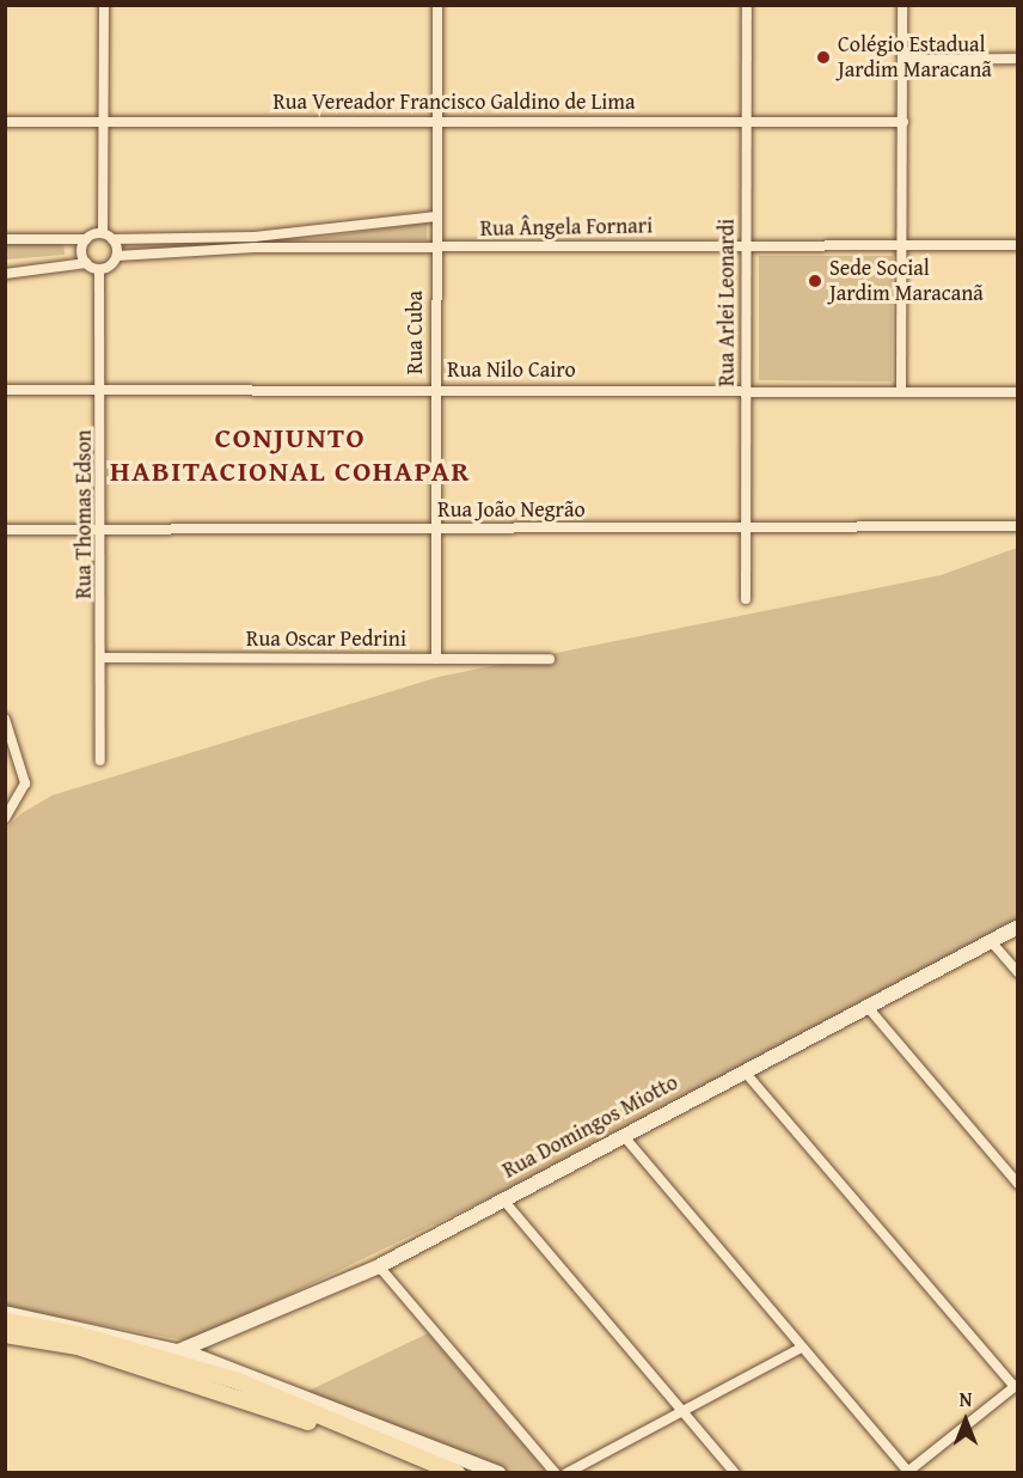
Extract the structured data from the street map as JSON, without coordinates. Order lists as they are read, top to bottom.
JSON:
{
  "streets": {
    "street": [
      "Rua Vereador Francisco Galdino de Lima",
      "Rua Ângela Fornari",
      "Rua Arlei Leonardi",
      "Rua Cuba",
      "Rua Nilo Cairo",
      "Rua João Negrão",
      "Rua Thomas Edson",
      "Rua Oscar Pedrini",
      "Rua Domingos Miotto"
    ]
  },
  "crossings": [
    ["Rua Vereador Francisco Galdino de Lima", "Rua Arlei Leonardi"],
    ["Rua Vereador Francisco Galdino de Lima", "Rua Cuba"],
    ["Rua Ângela Fornari", "Rua Arlei Leonardi"],
    ["Rua Ângela Fornari", "Rua Cuba"],
    ["Rua Ângela Fornari", "Rua Thomas Edson"],
    ["Rua Arlei Leonardi", "Rua Nilo Cairo"],
    ["Rua Arlei Leonardi", "Rua João Negrão"],
    ["Rua Cuba", "Rua Nilo Cairo"],
    ["Rua Cuba", "Rua João Negrão"],
    ["Rua Cuba", "Rua Oscar Pedrini"],
    ["Rua Nilo Cairo", "Rua Thomas Edson"],
    ["Rua João Negrão", "Rua Thomas Edson"],
    ["Rua Thomas Edson", "Rua Oscar Pedrini"]
  ],
  "districts": ["CONJUNTO HABITACIONAL COHAPAR"],
  "places": ["Colégio Estadual Jardim Maracanã", "Sede Social Jardim Maracanã"],
  "north": "top"
}
